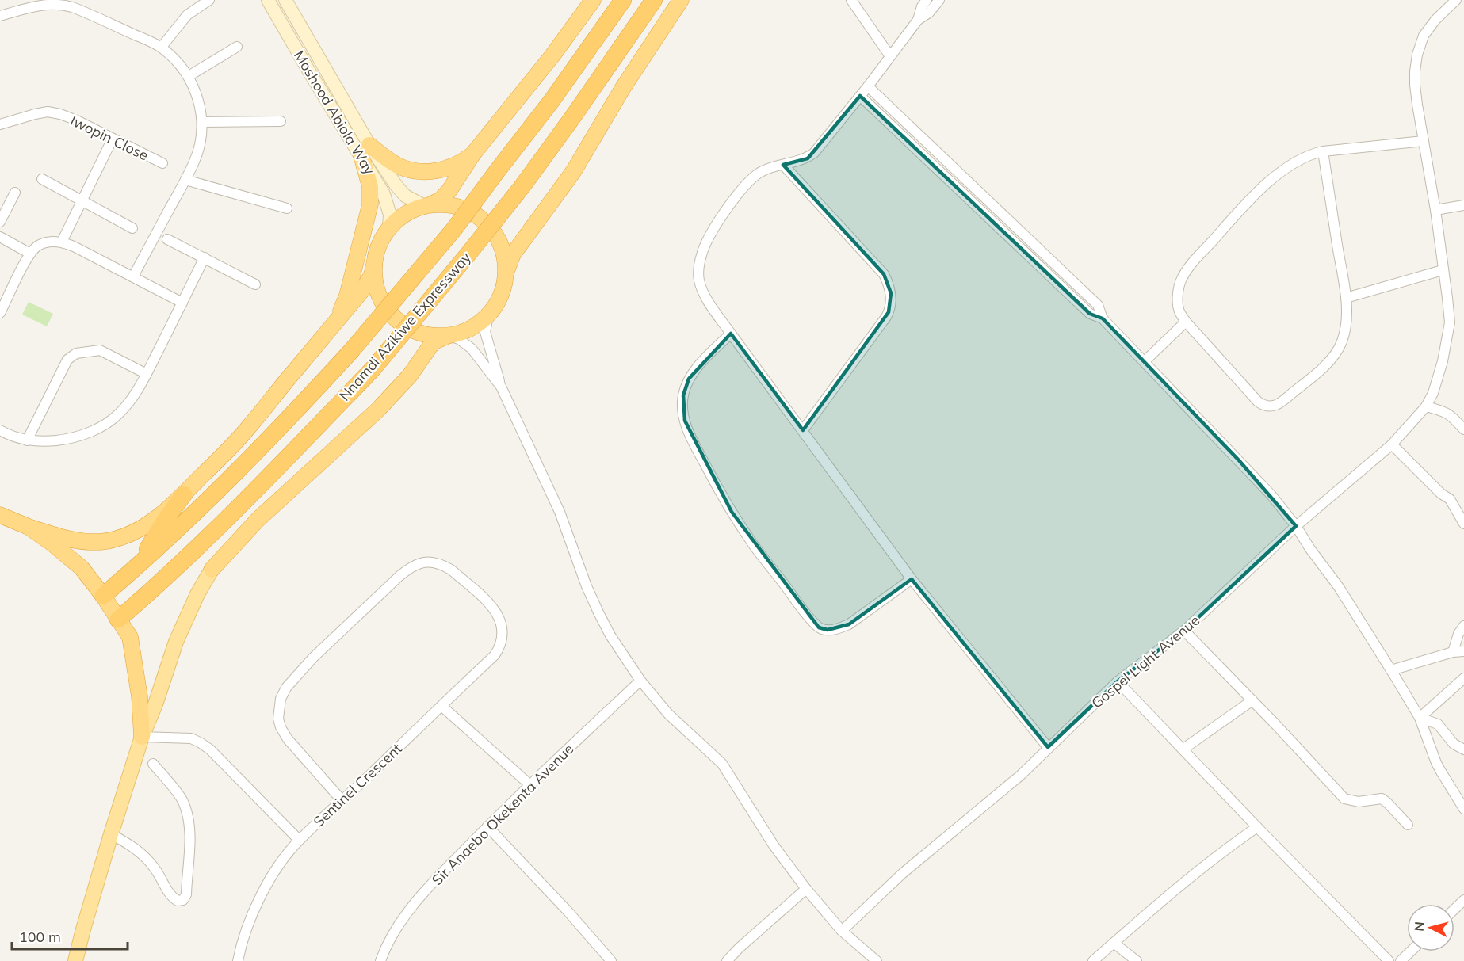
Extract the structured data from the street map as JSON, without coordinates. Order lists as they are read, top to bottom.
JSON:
{
  "streets": {
    "highway": ["Nnamdi Azikiwe Expressway"],
    "main road": ["Moshood Abiola Way"],
    "street": [
      "Iwopin Close",
      "Gospel Light Avenue",
      "Sentinel Crescent",
      "Sir Anaebo Okekenta Avenue"
    ]
  },
  "scale_bar": "100 m",
  "north": "left"
}
